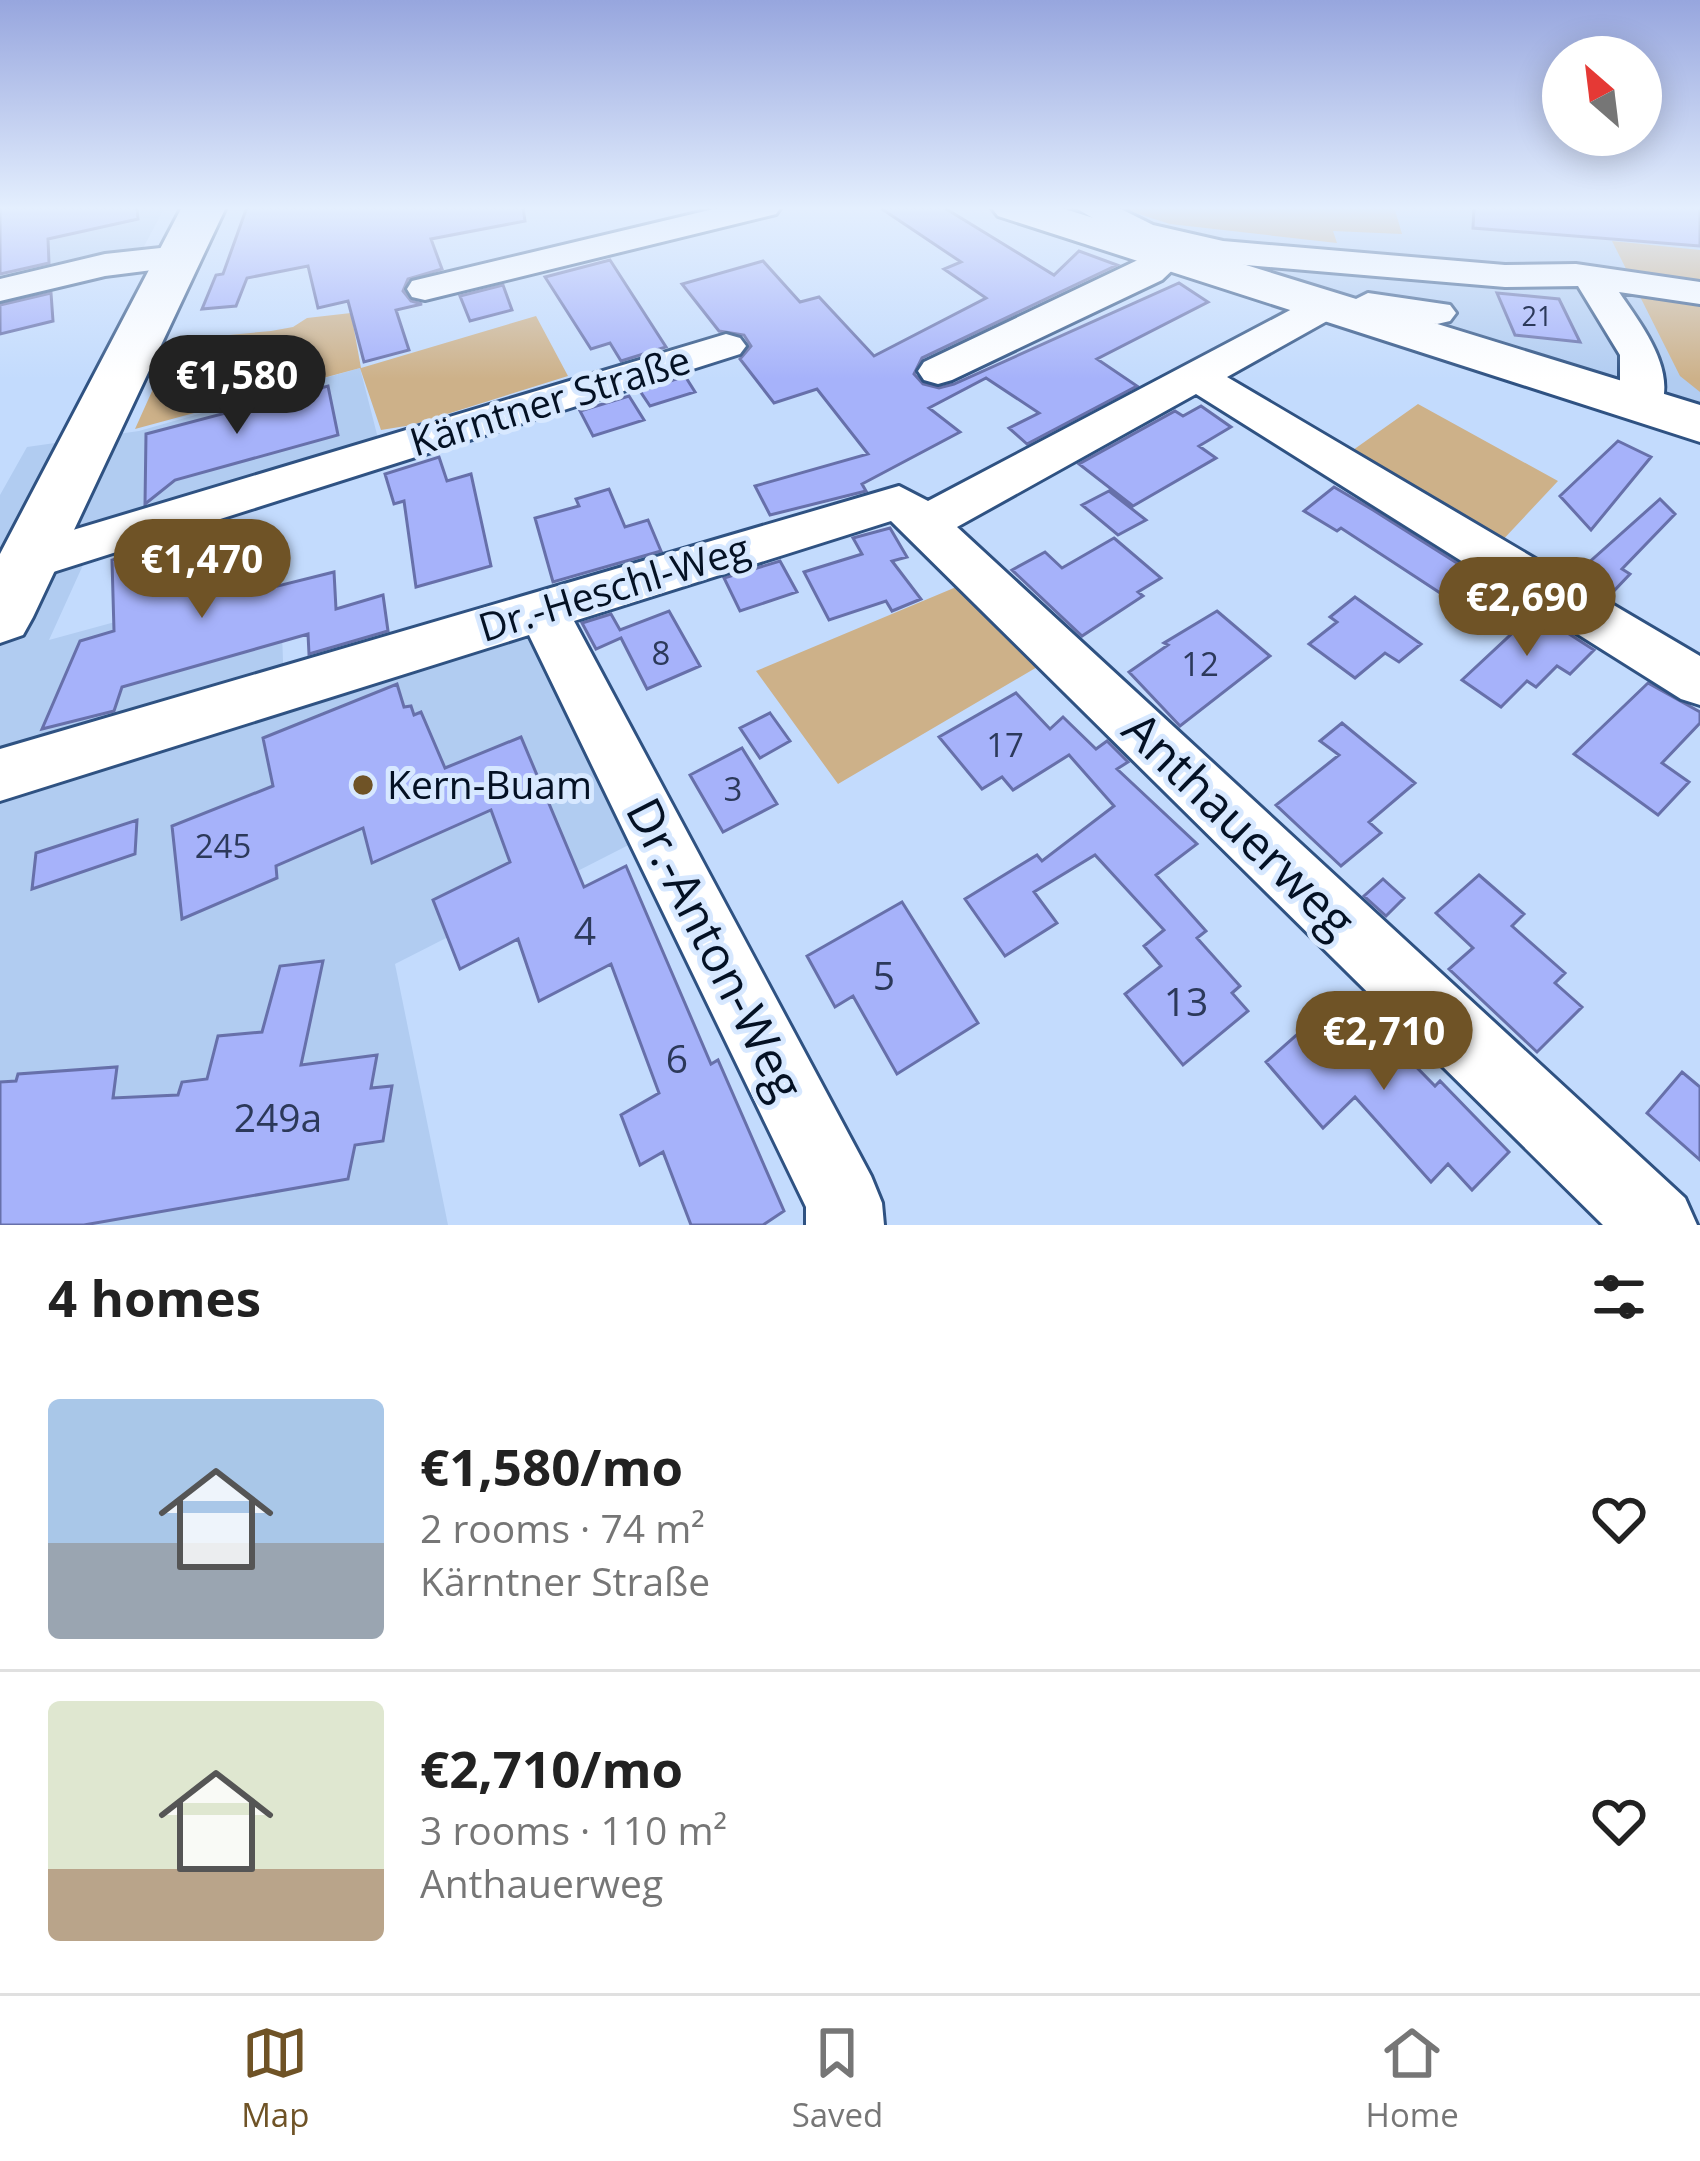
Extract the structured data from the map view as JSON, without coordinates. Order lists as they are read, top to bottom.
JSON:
{
  "streets": {
    "street": [
      "Kärntner Straße",
      "Dr.-Heschl-Weg",
      "Anthauerweg",
      "Dr.-Anton-Weg"
    ]
  },
  "crossings": [
    ["Dr.-Heschl-Weg", "Anthauerweg"],
    ["Dr.-Heschl-Weg", "Dr.-Anton-Weg"]
  ],
  "places": ["Kern-Buam"],
  "house_numbers": [
    "21",
    "8",
    "12",
    "17",
    "3",
    "245",
    "4",
    "5",
    "13",
    "6",
    "249a"
  ],
  "north": "top left",
  "page": {
    "price": [
      "€1,580",
      "€1,470",
      "€2,690",
      "€2,710"
    ],
    "heading": "4 homes",
    "list": [
      {
        "name": "€1,580/mo",
        "note": "2 rooms · 74 m² · Kärntner Straße"
      },
      {
        "name": "€2,710/mo",
        "note": "3 rooms · 110 m² · Anthauerweg"
      }
    ],
    "tabs": ["Map", "Saved", "Home"]
  }
}
